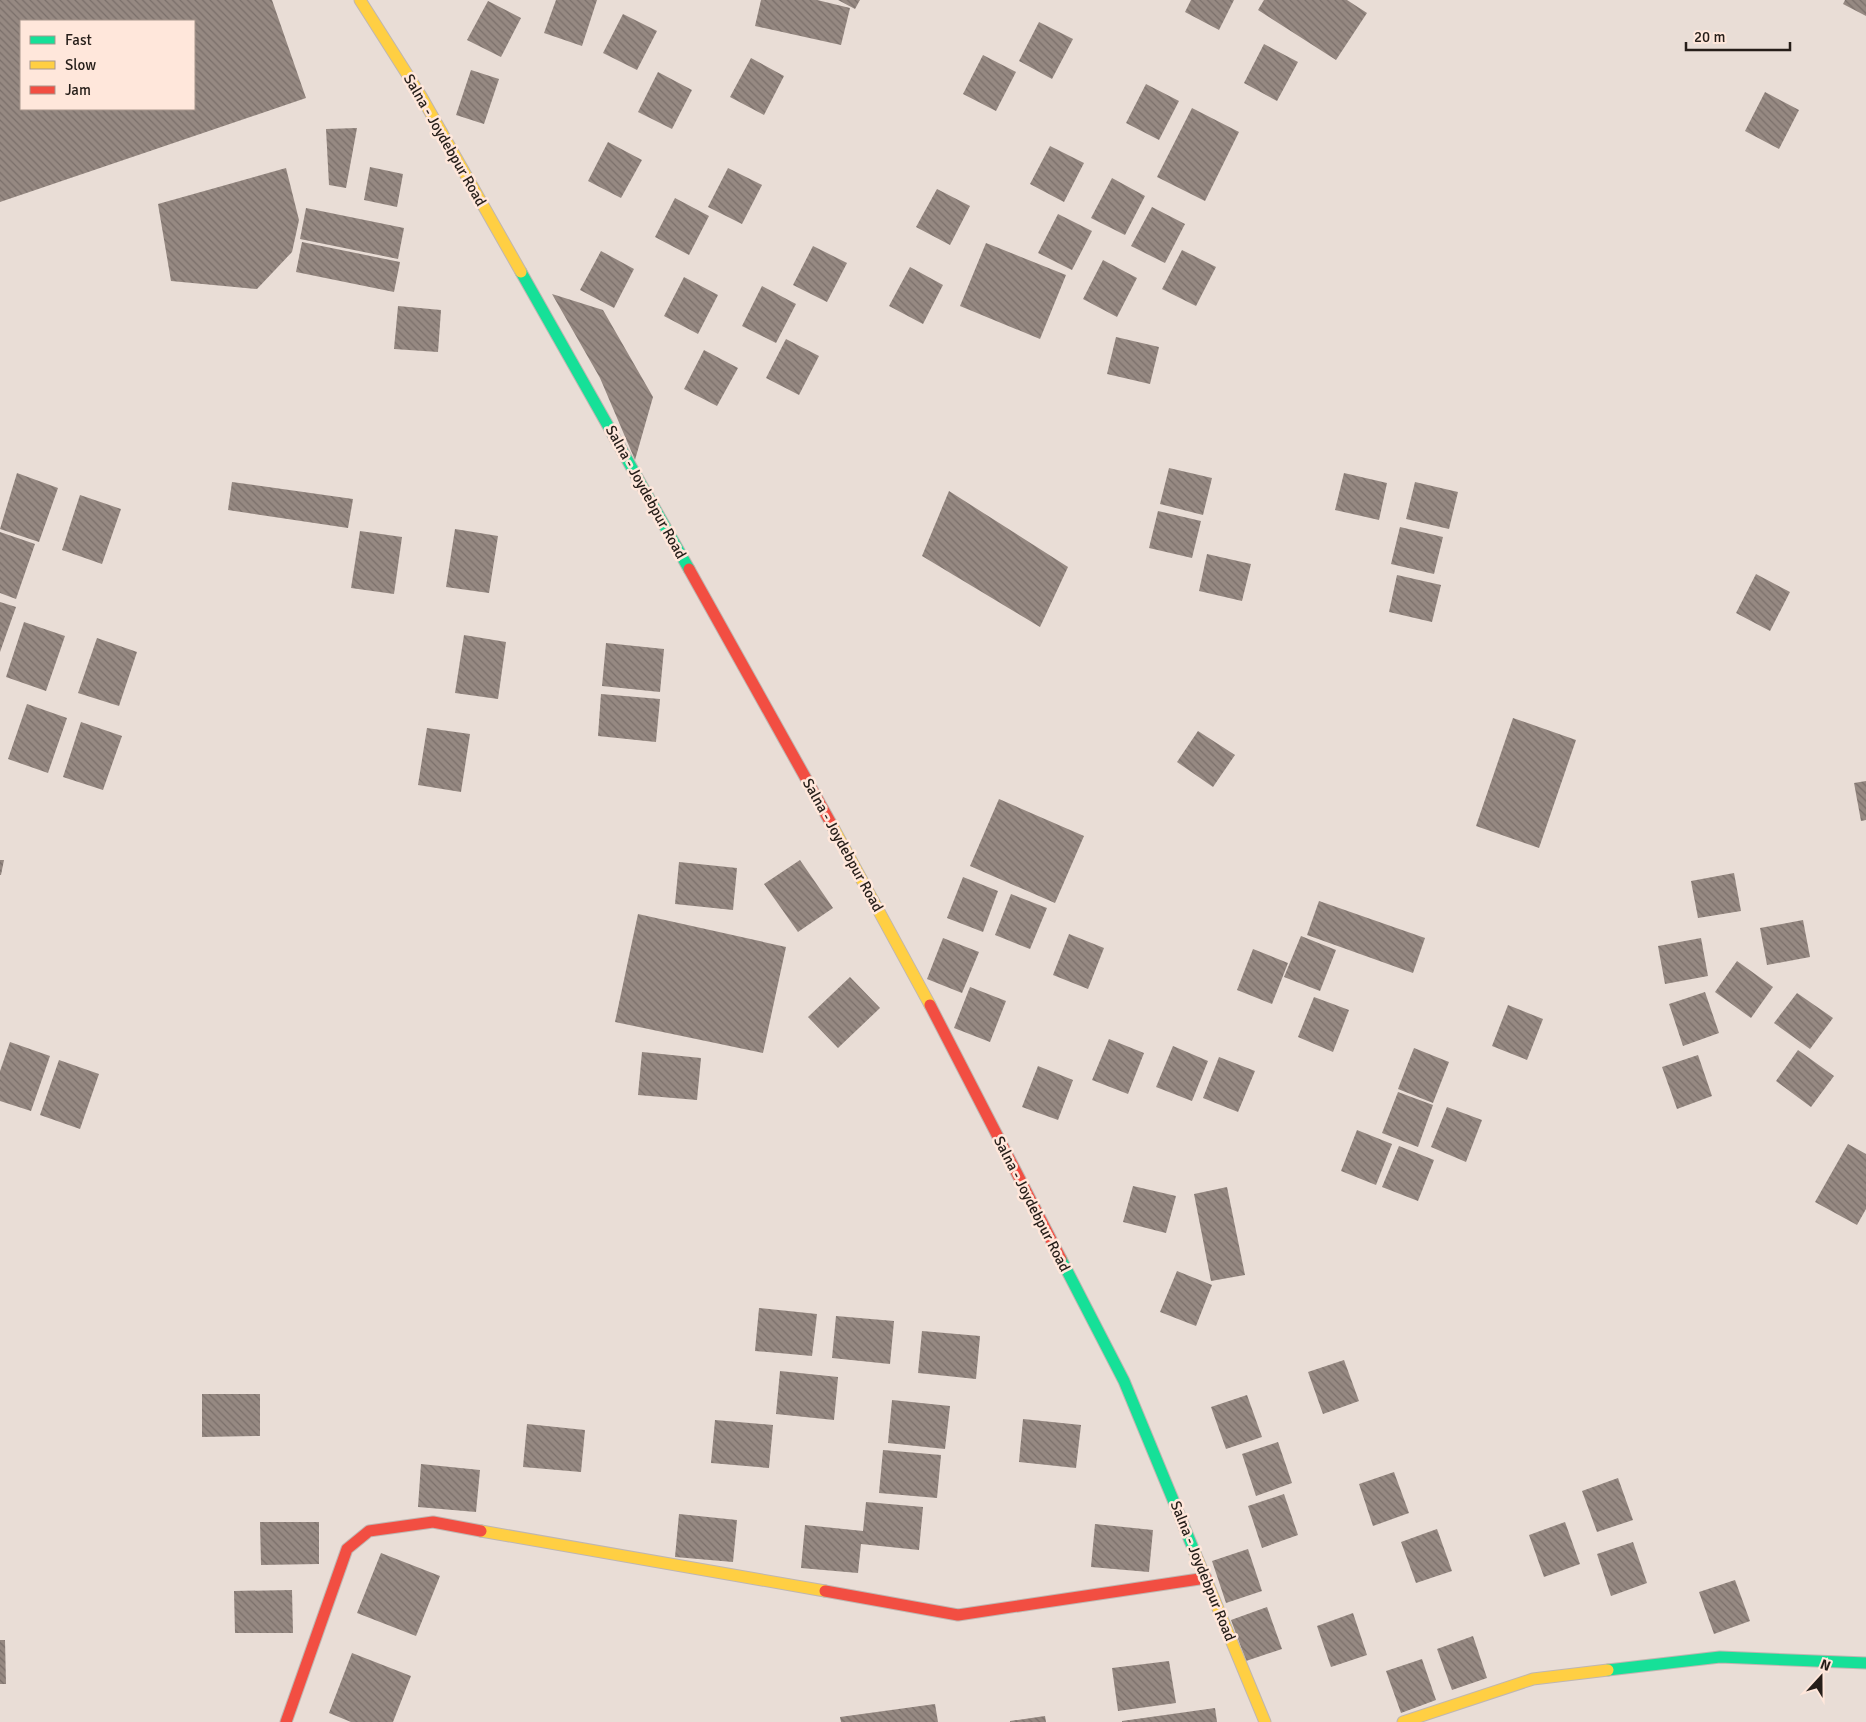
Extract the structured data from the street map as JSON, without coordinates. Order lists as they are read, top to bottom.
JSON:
{
  "streets": {
    "main road": ["Salna - Joydebpur Road"]
  },
  "legend": ["Fast", "Slow", "Jam"],
  "scale_bar": "20 m",
  "north": "top"
}
